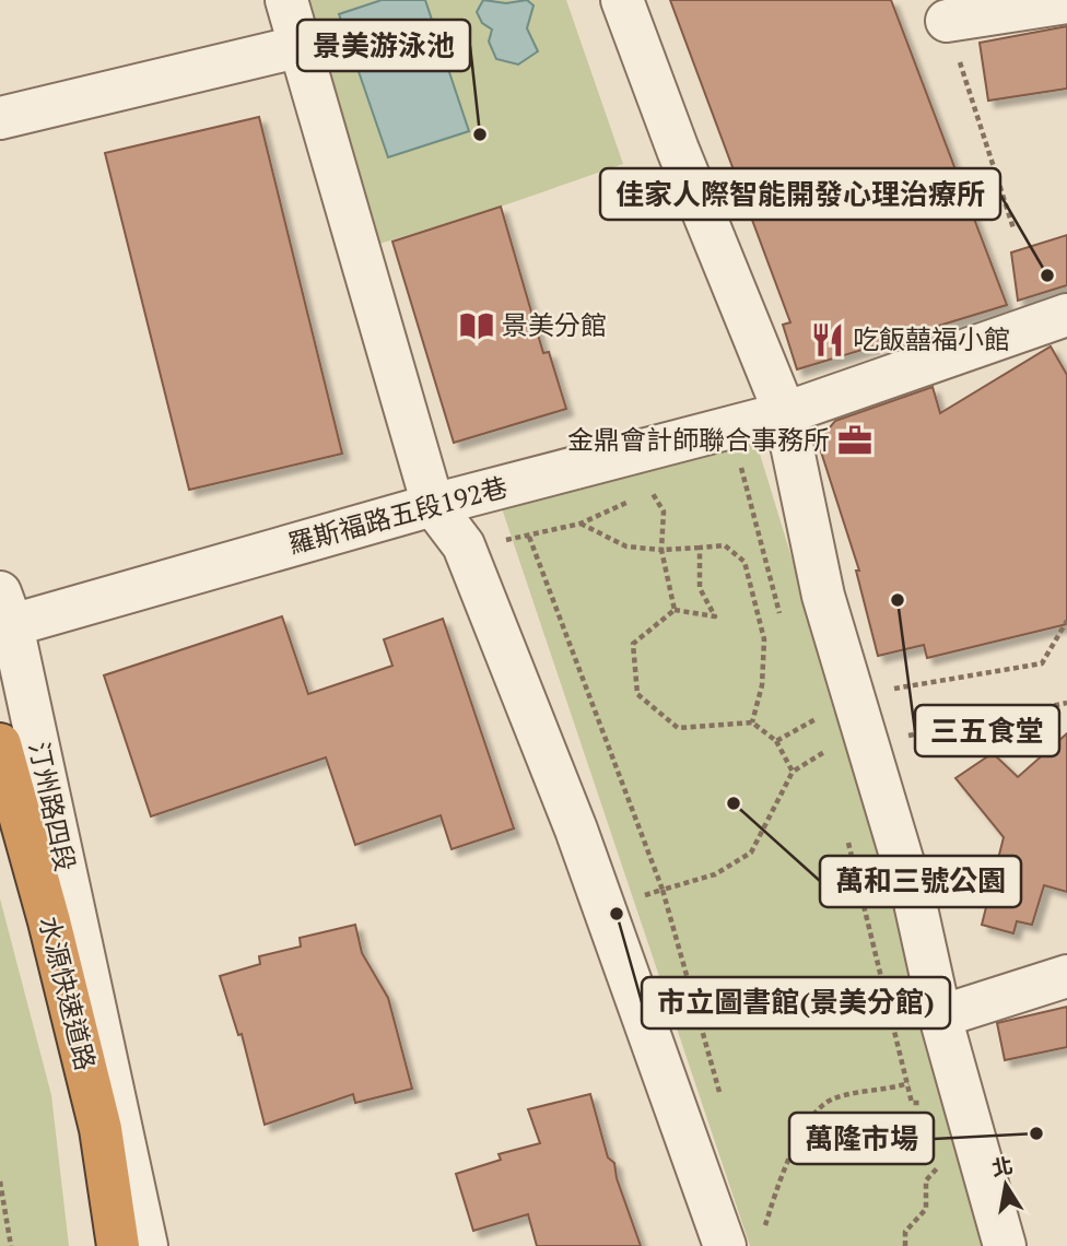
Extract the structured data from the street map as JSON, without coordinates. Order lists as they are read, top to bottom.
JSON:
{
  "streets": {
    "highway": ["水源快速道路"],
    "street": ["羅斯福路五段192巷", "汀州路四段"]
  },
  "crossings": [
    ["羅斯福路五段192巷", "汀州路四段"]
  ],
  "places": {
    "other": [
      "景美游泳池",
      "佳家人際智能開發心理治療所",
      "三五食堂",
      "萬和三號公園",
      "市立圖書館(景美分館)",
      "萬隆市場"
    ],
    "library": ["景美分館"],
    "restaurant": ["吃飯囍福小館"],
    "office": ["金鼎會計師聯合事務所"]
  },
  "north": "top"
}
